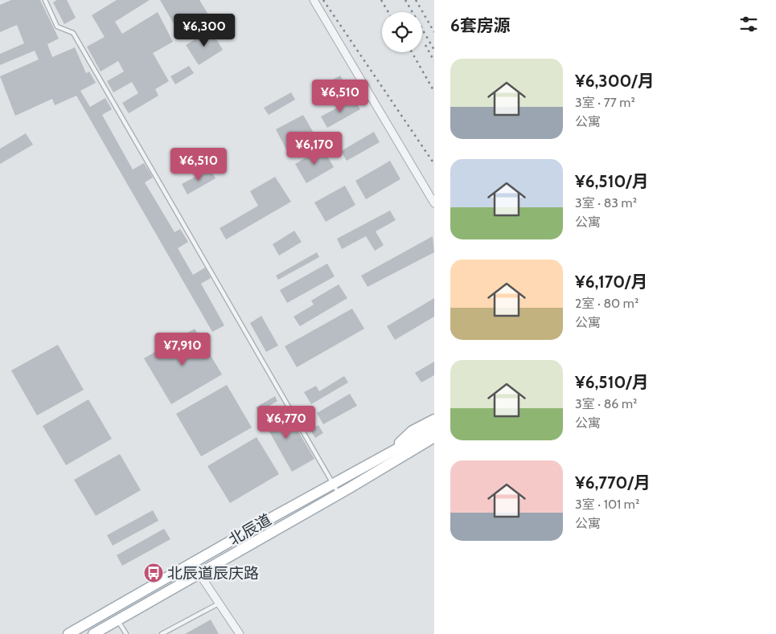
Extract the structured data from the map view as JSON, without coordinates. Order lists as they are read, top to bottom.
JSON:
{
  "streets": {
    "main road": ["北辰道"]
  },
  "places": {
    "bus stop": ["北辰道辰庆路"]
  },
  "page": {
    "heading": "6套房源",
    "price": [
      "¥6,300",
      "¥6,510",
      "¥6,170",
      "¥6,510",
      "¥7,910",
      "¥6,770"
    ],
    "list": [
      {
        "name": "¥6,300/月",
        "note": "3室 · 77 m² · 公寓"
      },
      {
        "name": "¥6,510/月",
        "note": "3室 · 83 m² · 公寓"
      },
      {
        "name": "¥6,170/月",
        "note": "2室 · 80 m² · 公寓"
      },
      {
        "name": "¥6,510/月",
        "note": "3室 · 86 m² · 公寓"
      },
      {
        "name": "¥6,770/月",
        "note": "3室 · 101 m² · 公寓"
      }
    ]
  }
}
